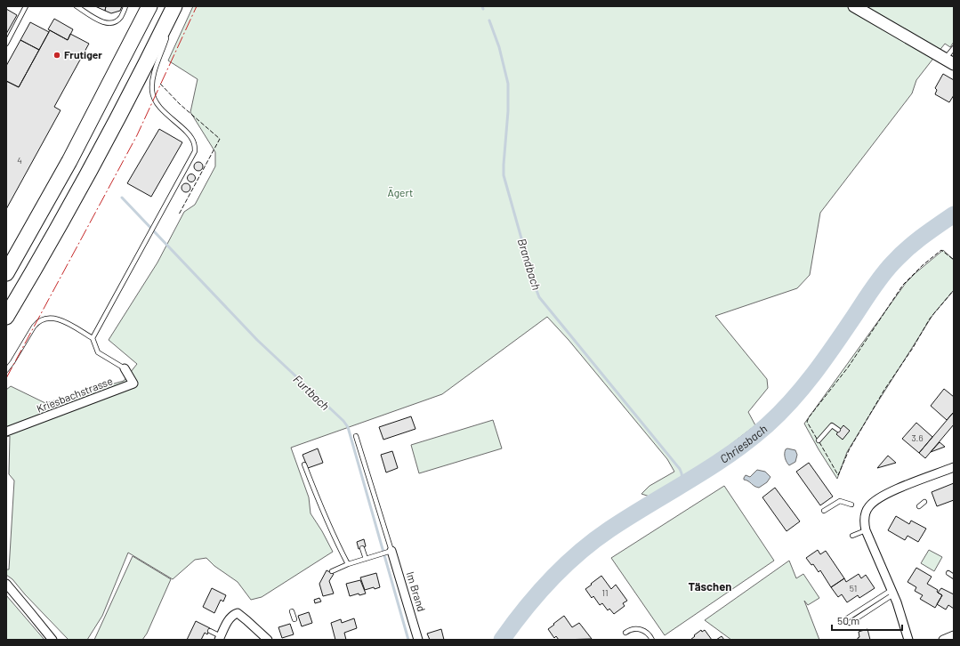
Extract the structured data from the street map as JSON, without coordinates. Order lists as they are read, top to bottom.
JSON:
{
  "streets": {
    "street": ["Kriesbachstrasse", "Im Brand"]
  },
  "districts": ["Täschen"],
  "water": ["Brandbach", "Furtbach", "Chriesbach"],
  "parks": ["Ägert"],
  "places": ["Frutiger"],
  "house_numbers": [
    "4",
    "3.6",
    "51",
    "11"
  ],
  "scale_bar": "50 m"
}
